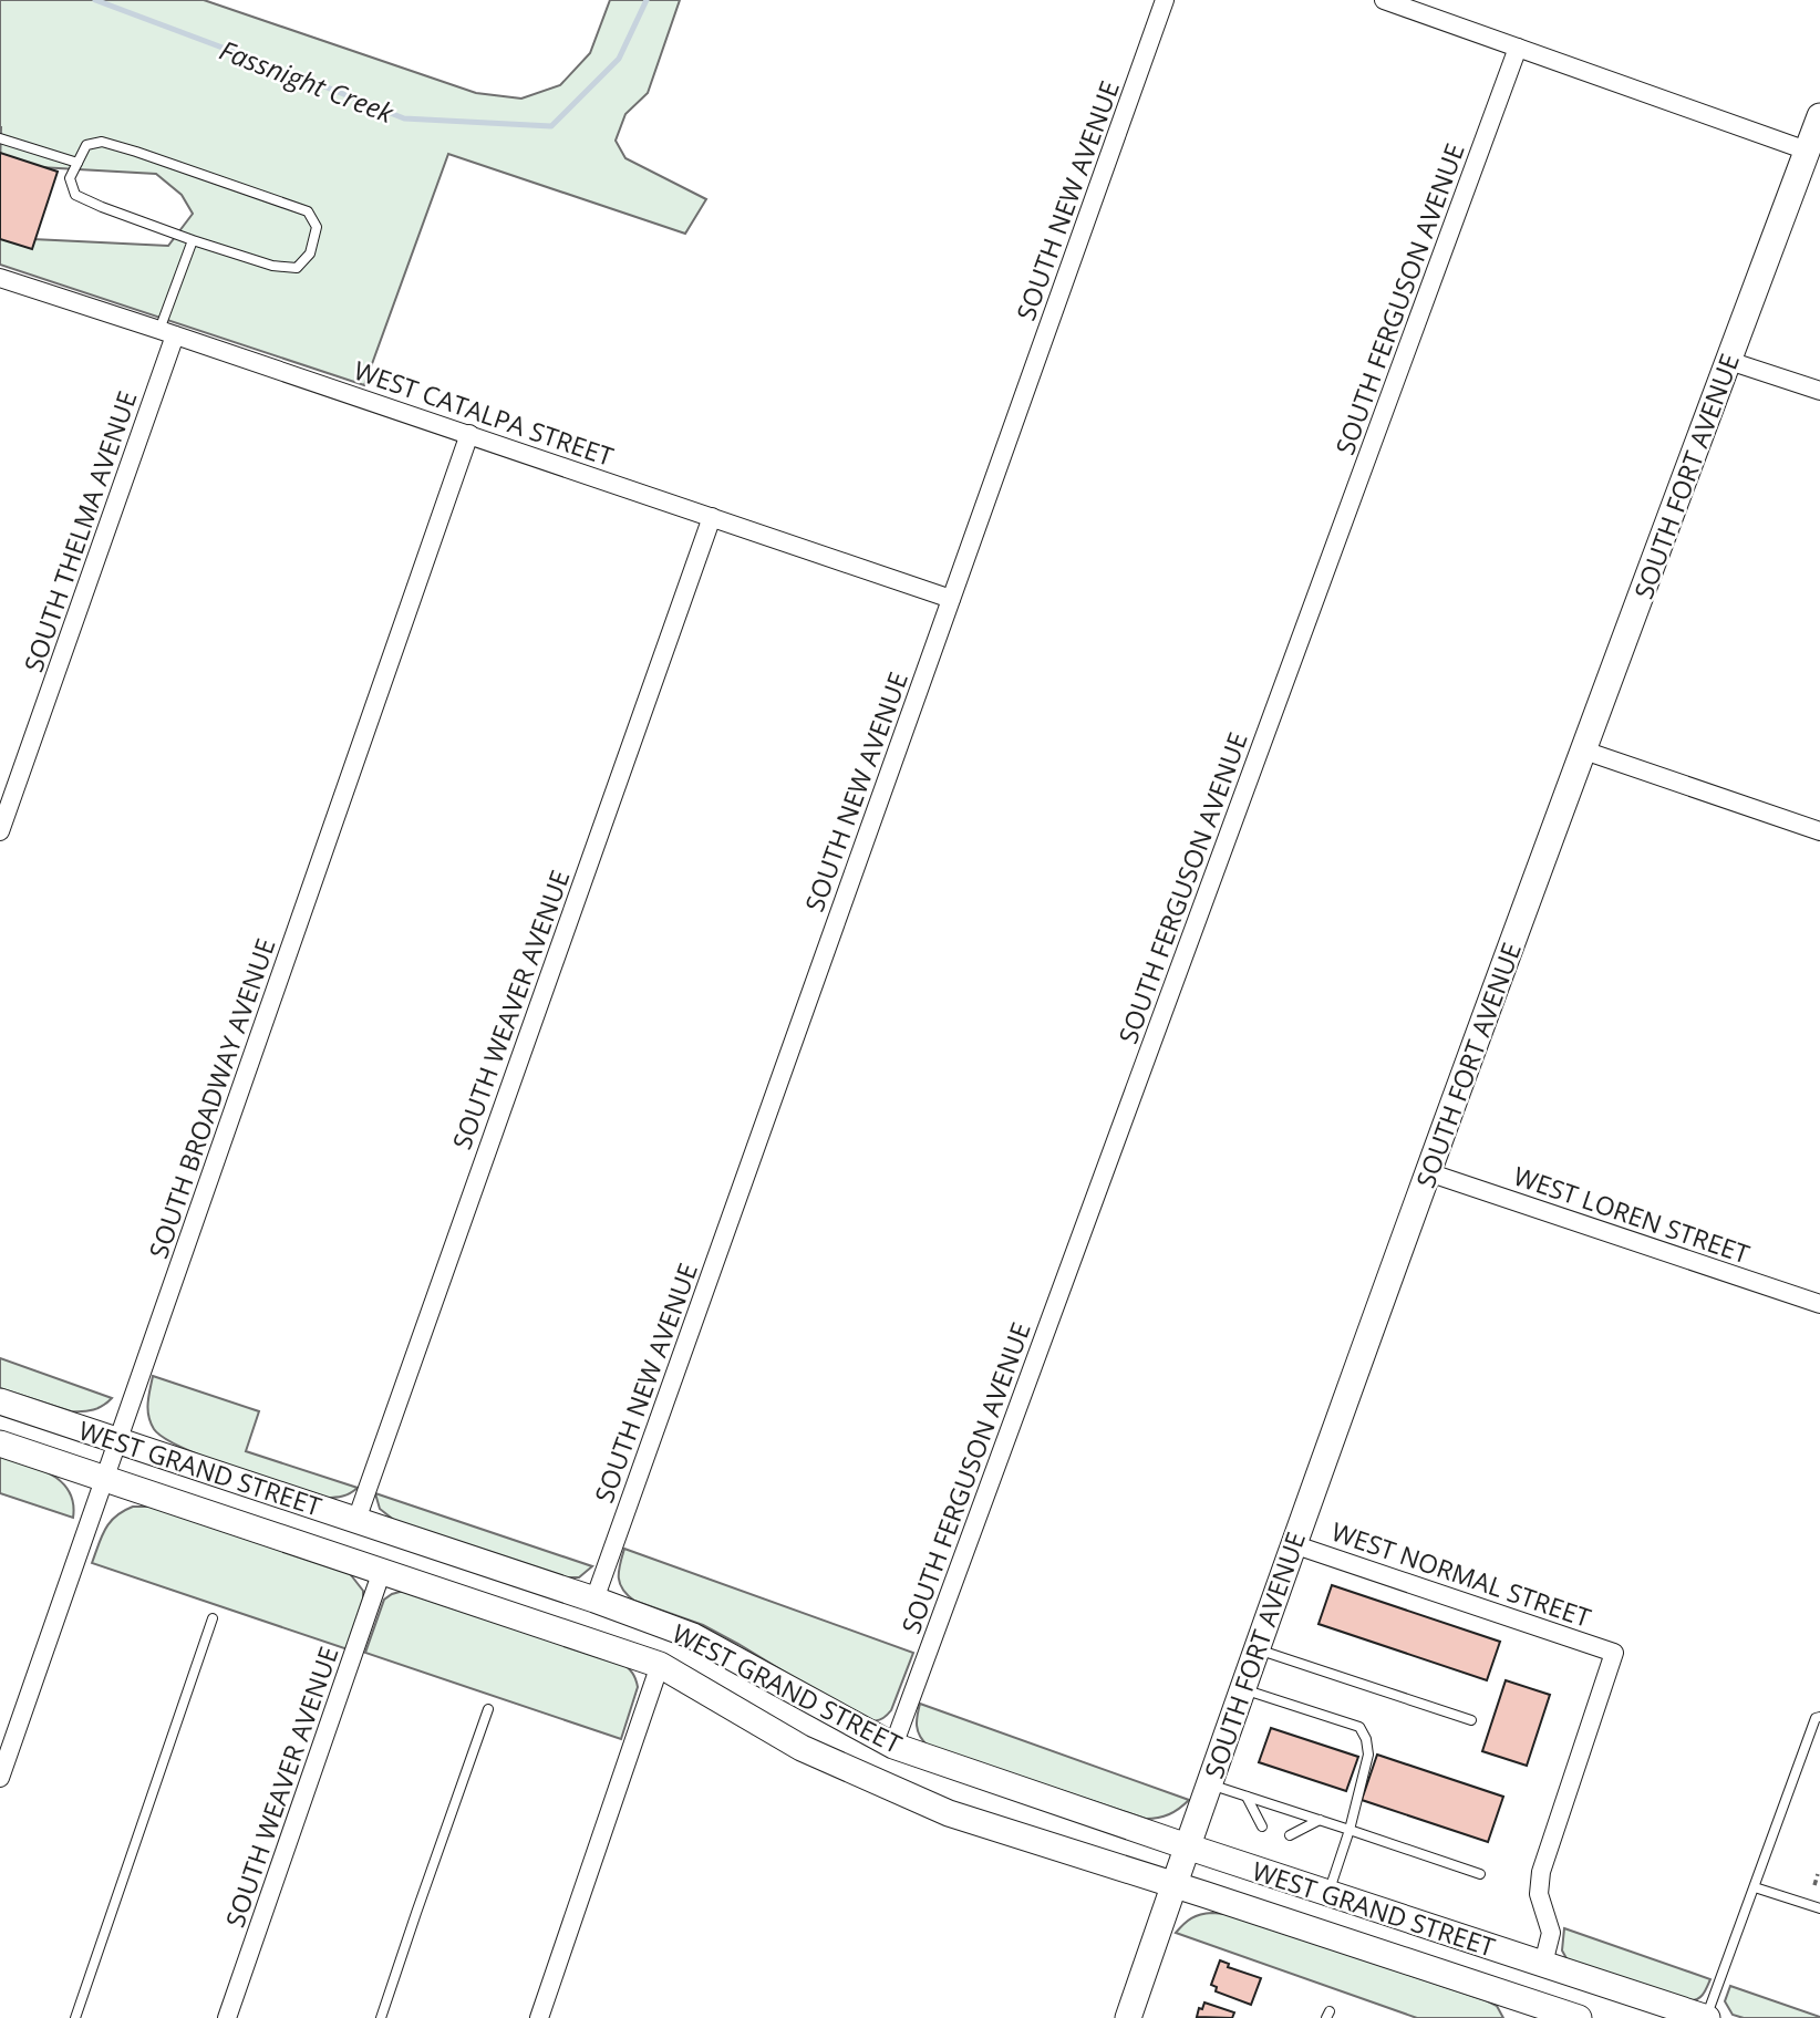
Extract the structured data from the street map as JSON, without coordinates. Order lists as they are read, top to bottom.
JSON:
{
  "streets": {
    "main road": ["SOUTH FORT AVENUE", "WEST GRAND STREET"],
    "street": [
      "SOUTH NEW AVENUE",
      "SOUTH FERGUSON AVENUE",
      "WEST CATALPA STREET",
      "SOUTH THELMA AVENUE",
      "SOUTH WEAVER AVENUE",
      "SOUTH BROADWAY AVENUE",
      "WEST LOREN STREET",
      "WEST NORMAL STREET"
    ]
  },
  "crossings": [
    ["SOUTH NEW AVENUE", "WEST CATALPA STREET"],
    ["SOUTH NEW AVENUE", "WEST GRAND STREET"],
    ["SOUTH FERGUSON AVENUE", "WEST GRAND STREET"],
    ["WEST CATALPA STREET", "SOUTH THELMA AVENUE"],
    ["WEST CATALPA STREET", "SOUTH WEAVER AVENUE"],
    ["WEST CATALPA STREET", "SOUTH BROADWAY AVENUE"],
    ["SOUTH FORT AVENUE", "WEST LOREN STREET"],
    ["SOUTH FORT AVENUE", "WEST GRAND STREET"],
    ["SOUTH FORT AVENUE", "WEST NORMAL STREET"],
    ["SOUTH WEAVER AVENUE", "WEST GRAND STREET"],
    ["SOUTH BROADWAY AVENUE", "WEST GRAND STREET"],
    ["WEST GRAND STREET", "WEST NORMAL STREET"]
  ],
  "water": ["Fassnight Creek"]
}
